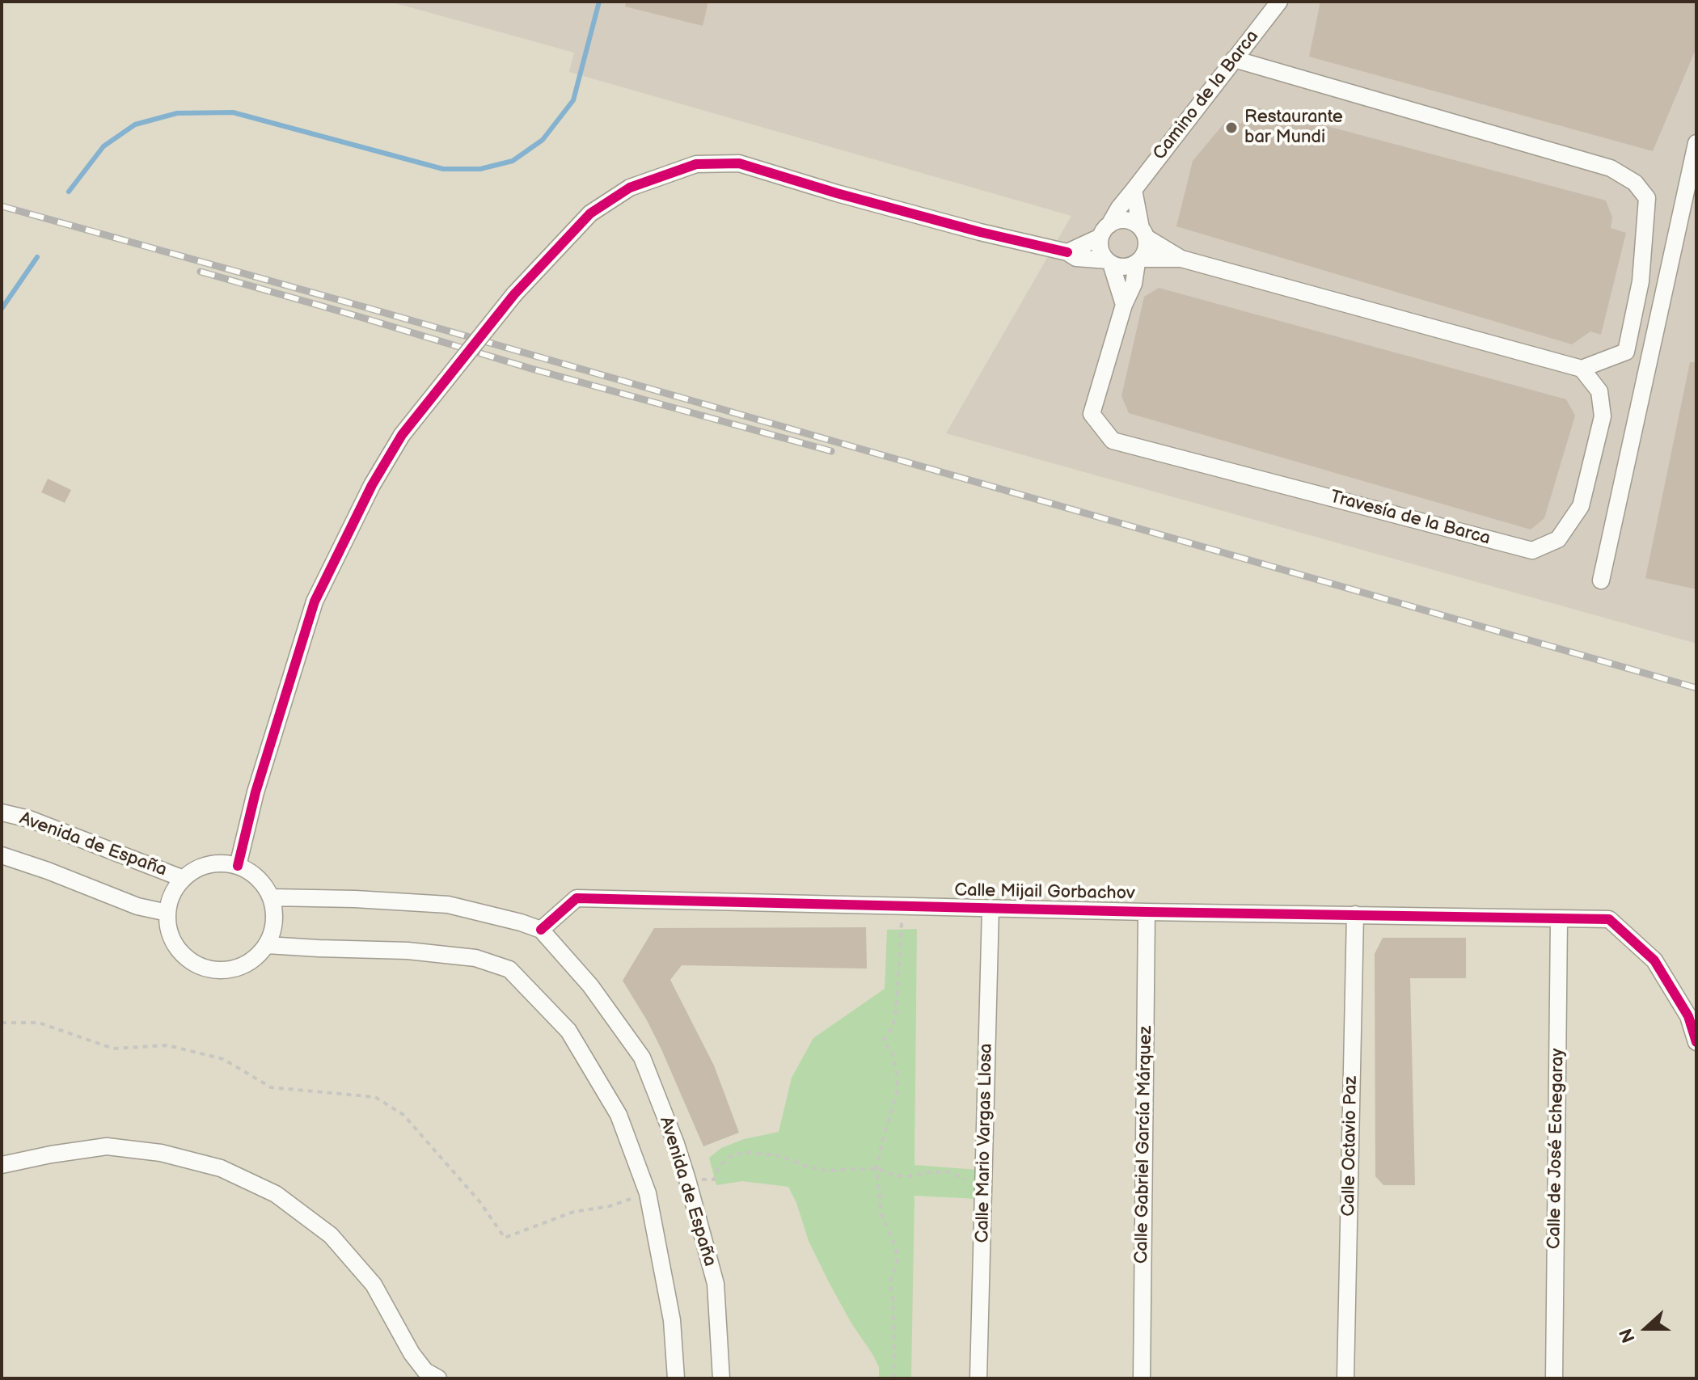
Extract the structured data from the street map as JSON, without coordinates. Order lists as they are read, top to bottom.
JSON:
{
  "streets": {
    "street": [
      "Camino de la Barca",
      "Travesía de la Barca",
      "Avenida de España",
      "Calle Mijail Gorbachov",
      "Calle Mario Vargas Llosa",
      "Calle Gabriel García Márquez",
      "Calle Octavio Paz",
      "Calle de José Echegaray"
    ]
  },
  "crossings": [
    ["Avenida de España", "Calle Mijail Gorbachov"],
    ["Calle Mijail Gorbachov", "Calle Mario Vargas Llosa"],
    ["Calle Mijail Gorbachov", "Calle Gabriel García Márquez"],
    ["Calle Mijail Gorbachov", "Calle Octavio Paz"],
    ["Calle Mijail Gorbachov", "Calle de José Echegaray"]
  ],
  "places": ["Restaurante bar Mundi"],
  "north": "left"
}
